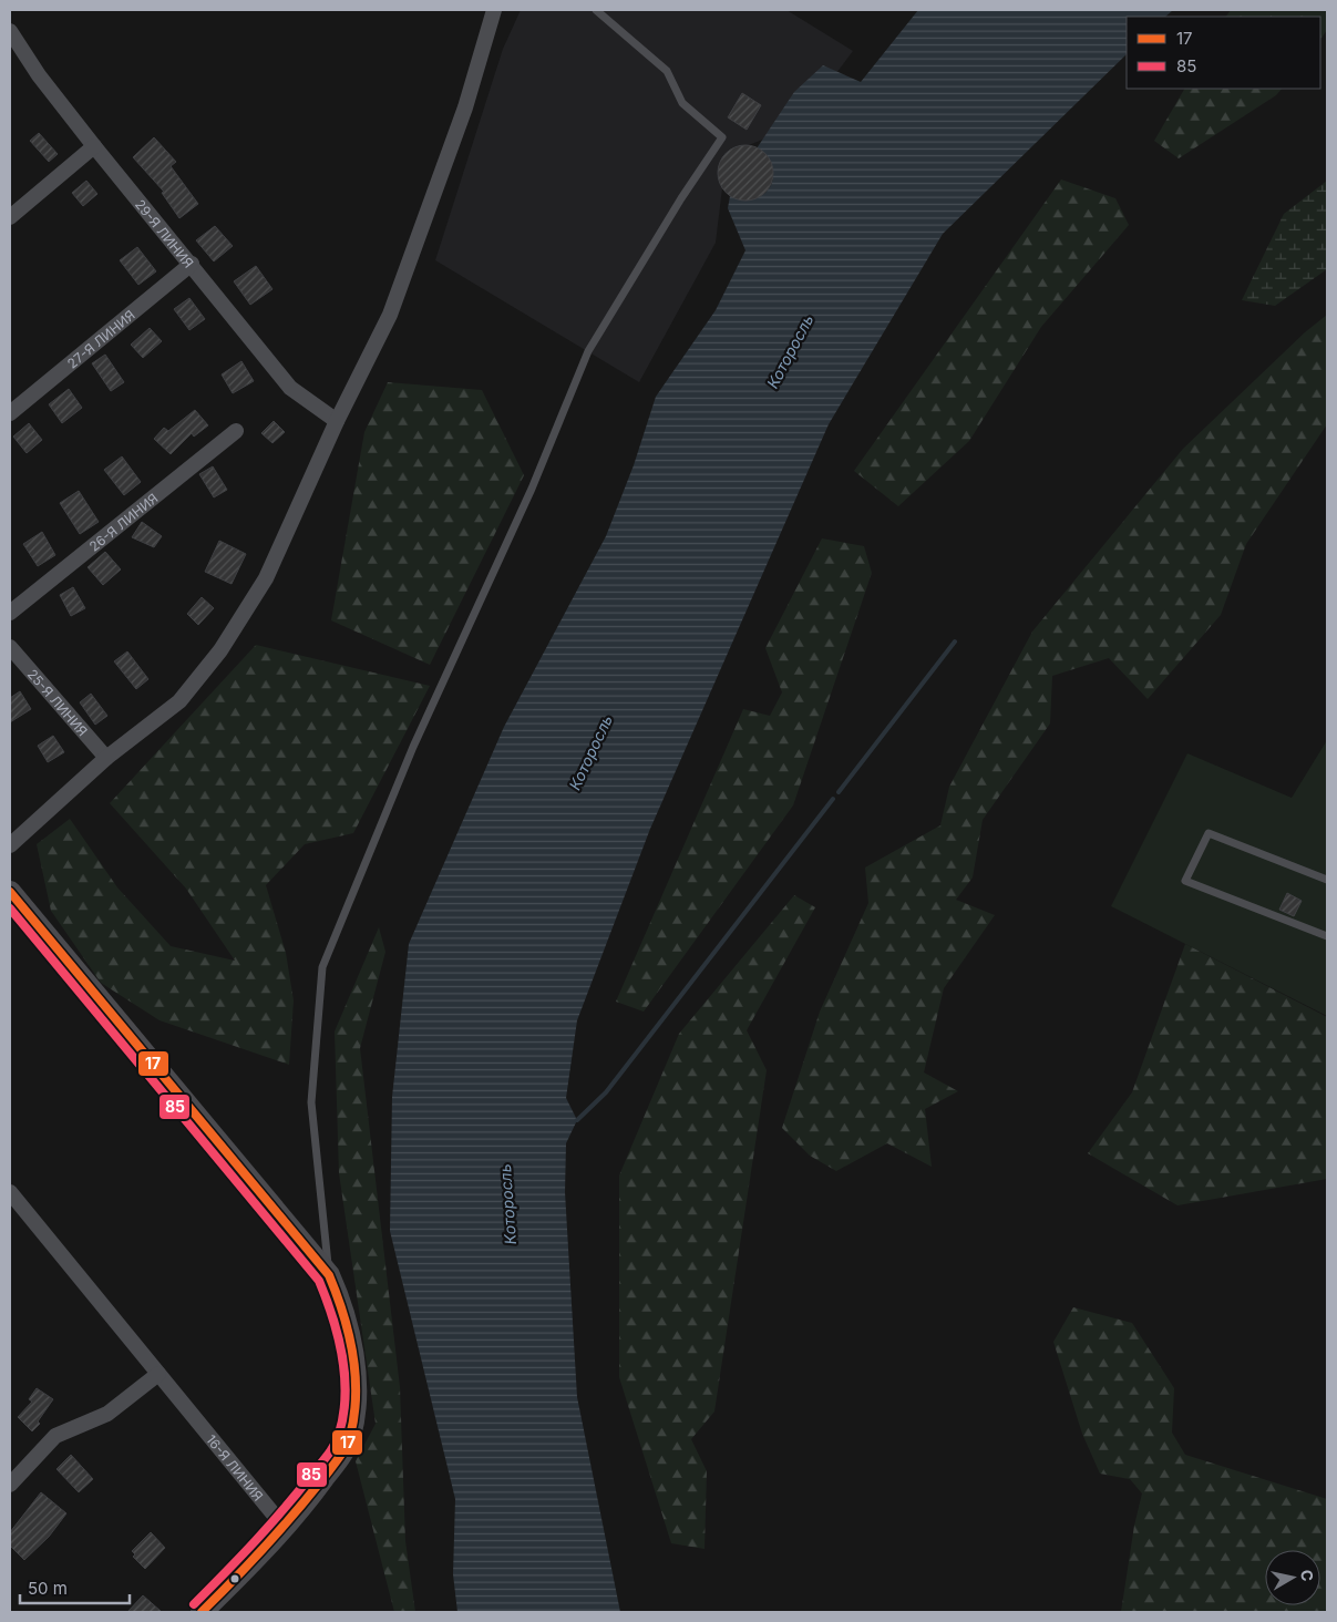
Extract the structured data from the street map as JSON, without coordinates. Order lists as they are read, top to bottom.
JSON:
{
  "streets": {
    "street": [
      "29-Я ЛИНИЯ",
      "27-Я ЛИНИЯ",
      "26-Я ЛИНИЯ",
      "25-Я ЛИНИЯ",
      "16-Я ЛИНИЯ"
    ]
  },
  "crossings": [
    ["29-Я ЛИНИЯ", "27-Я ЛИНИЯ"]
  ],
  "water": ["Которосль"],
  "lines": ["transit line 17", "transit line 85"],
  "legend": ["17", "85"],
  "scale_bar": "50 m",
  "north": "right"
}
